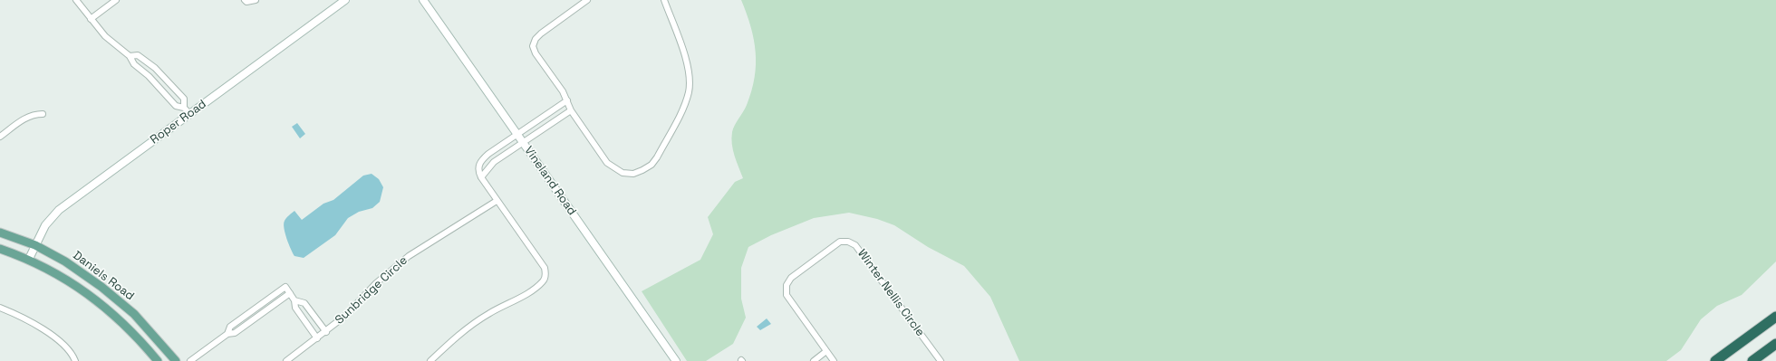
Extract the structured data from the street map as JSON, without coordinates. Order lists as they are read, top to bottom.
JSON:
{
  "streets": {
    "main road": ["Roper Road", "Vineland Road", "Daniels Road"],
    "street": ["Sunbridge Circle", "Winter Nellis Circle"]
  },
  "crossings": [
    ["Roper Road", "Daniels Road"]
  ]
}
